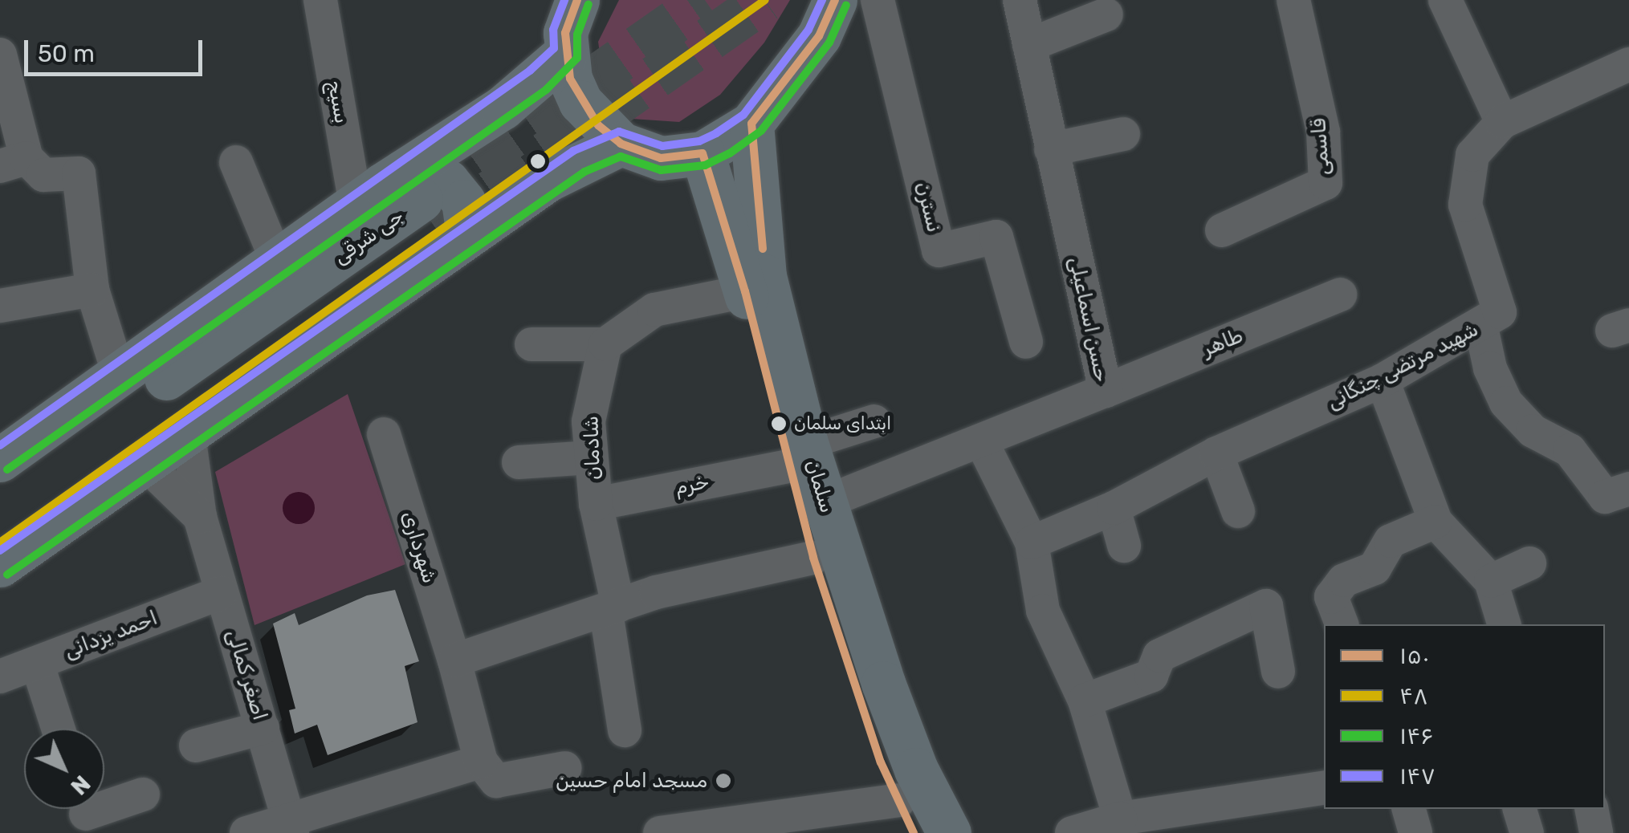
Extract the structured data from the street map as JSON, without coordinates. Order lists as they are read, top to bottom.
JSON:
{
  "streets": {
    "main road": ["جی شرقی", "سلمان"],
    "street": [
      "بسیج",
      "قاسمی",
      "نسترن",
      "حسن اسماعیلی",
      "طاهر",
      "شهید مرتضی چنگانی",
      "شادمان",
      "خرم",
      "شهرداری",
      "احمد یزدانی",
      "اصغر کمالی"
    ]
  },
  "crossings": [
    ["حسن اسماعیلی", "طاهر"],
    ["حسن اسماعیلی", "سلمان"],
    ["شادمان", "خرم"],
    ["خرم", "سلمان"],
    ["احمد یزدانی", "اصغر کمالی"]
  ],
  "places": ["ابتدای سلمان", "مسجد امام حسین"],
  "lines": [
    "transit line ۱۵۰",
    "transit line ۴۸",
    "transit line ۱۴۷",
    "transit line ۱۴۶"
  ],
  "legend": [
    "۱۵۰",
    "۴۸",
    "۱۴۶",
    "۱۴۷"
  ],
  "scale_bar": "50 m",
  "north": "bottom right"
}
